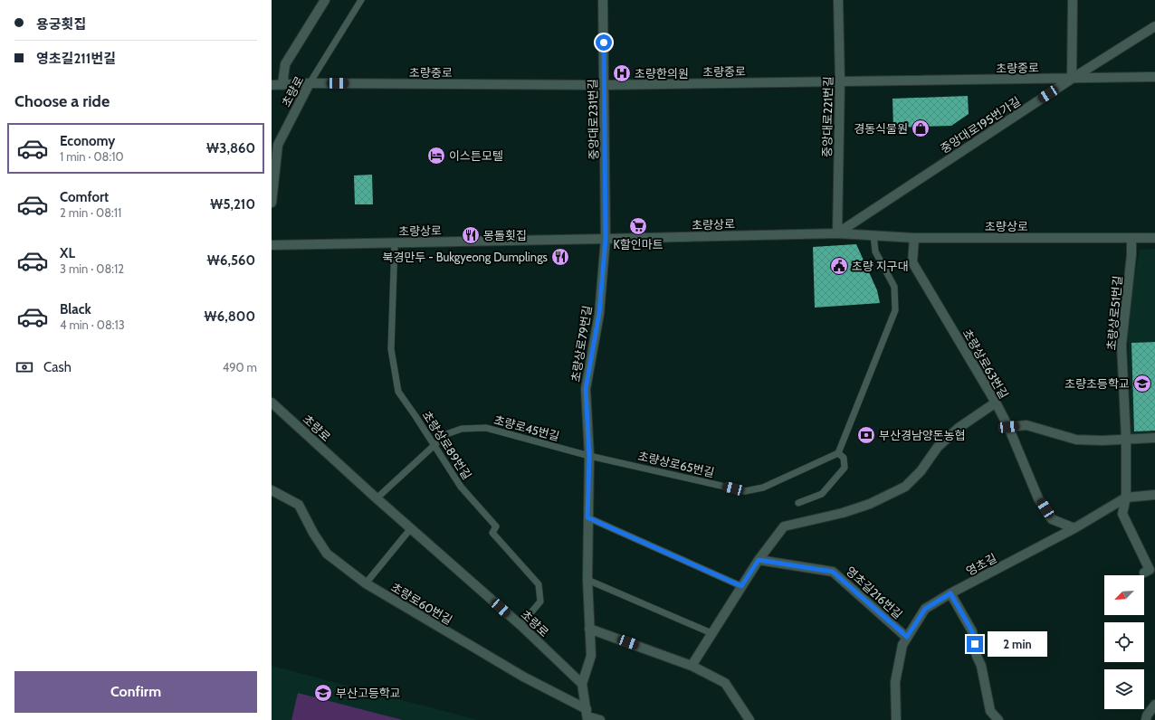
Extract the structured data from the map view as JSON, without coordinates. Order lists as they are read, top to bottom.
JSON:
{
  "streets": {
    "street": [
      "초량중로",
      "초량로",
      "중앙대로221번길",
      "중앙대로231번길",
      "중앙대로195번가길",
      "초량상로",
      "초량상로51번길",
      "초량상로79번길",
      "초량상로63번길",
      "영초길",
      "영초길216번길",
      "초량로60번길"
    ],
    "lane": ["초량로45번길", "초량상로89번길", "초량상로65번길"]
  },
  "crossings": [
    ["초량중로", "초량로"],
    ["초량중로", "중앙대로221번길"],
    ["초량중로", "중앙대로231번길"],
    ["초량중로", "중앙대로195번가길"],
    ["초량로", "초량상로79번길"],
    ["초량로", "초량로45번길"],
    ["초량로", "초량상로89번길"],
    ["중앙대로221번길", "중앙대로195번가길"],
    ["중앙대로221번길", "초량상로"],
    ["중앙대로231번길", "초량상로"],
    ["중앙대로231번길", "초량상로79번길"],
    ["중앙대로195번가길", "초량상로"],
    ["초량상로", "초량상로51번길"],
    ["초량상로", "초량상로79번길"],
    ["초량상로", "초량상로63번길"],
    ["초량상로", "초량상로89번길"],
    ["초량상로51번길", "영초길"],
    ["초량상로79번길", "초량로45번길"],
    ["초량상로79번길", "초량상로65번길"],
    ["초량상로63번길", "영초길"],
    ["초량로45번길", "초량상로89번길"],
    ["초량로45번길", "초량상로65번길"],
    ["영초길", "영초길216번길"]
  ],
  "places": {
    "hospital": ["초량한의원"],
    "shop": ["경동식물원"],
    "hotel": ["이스튼모텔"],
    "supermarket": ["K할인마트"],
    "restaurant": ["몽돌횟집", "북경만두 - Bukgyeong Dumplings"],
    "public building": ["초량 지구대"],
    "school or university": ["초량초등학교", "부산고등학교"],
    "bank": ["부산경남양돈농협"]
  },
  "north": "bottom left",
  "page": {
    "banner": ["용궁횟집", "영초길211번길"],
    "heading": "Choose a ride",
    "list": [
      {
        "name": "Economy",
        "note": "1 min · 08:10",
        "value": "₩3,860"
      },
      {
        "name": "Comfort",
        "note": "2 min · 08:11",
        "value": "₩5,210"
      },
      {
        "name": "XL",
        "note": "3 min · 08:12",
        "value": "₩6,560"
      },
      {
        "name": "Black",
        "note": "4 min · 08:13",
        "value": "₩6,800"
      }
    ],
    "pay": ["Cash", "490 m"],
    "bubble": "2 min",
    "buttons": "Confirm"
  }
}
